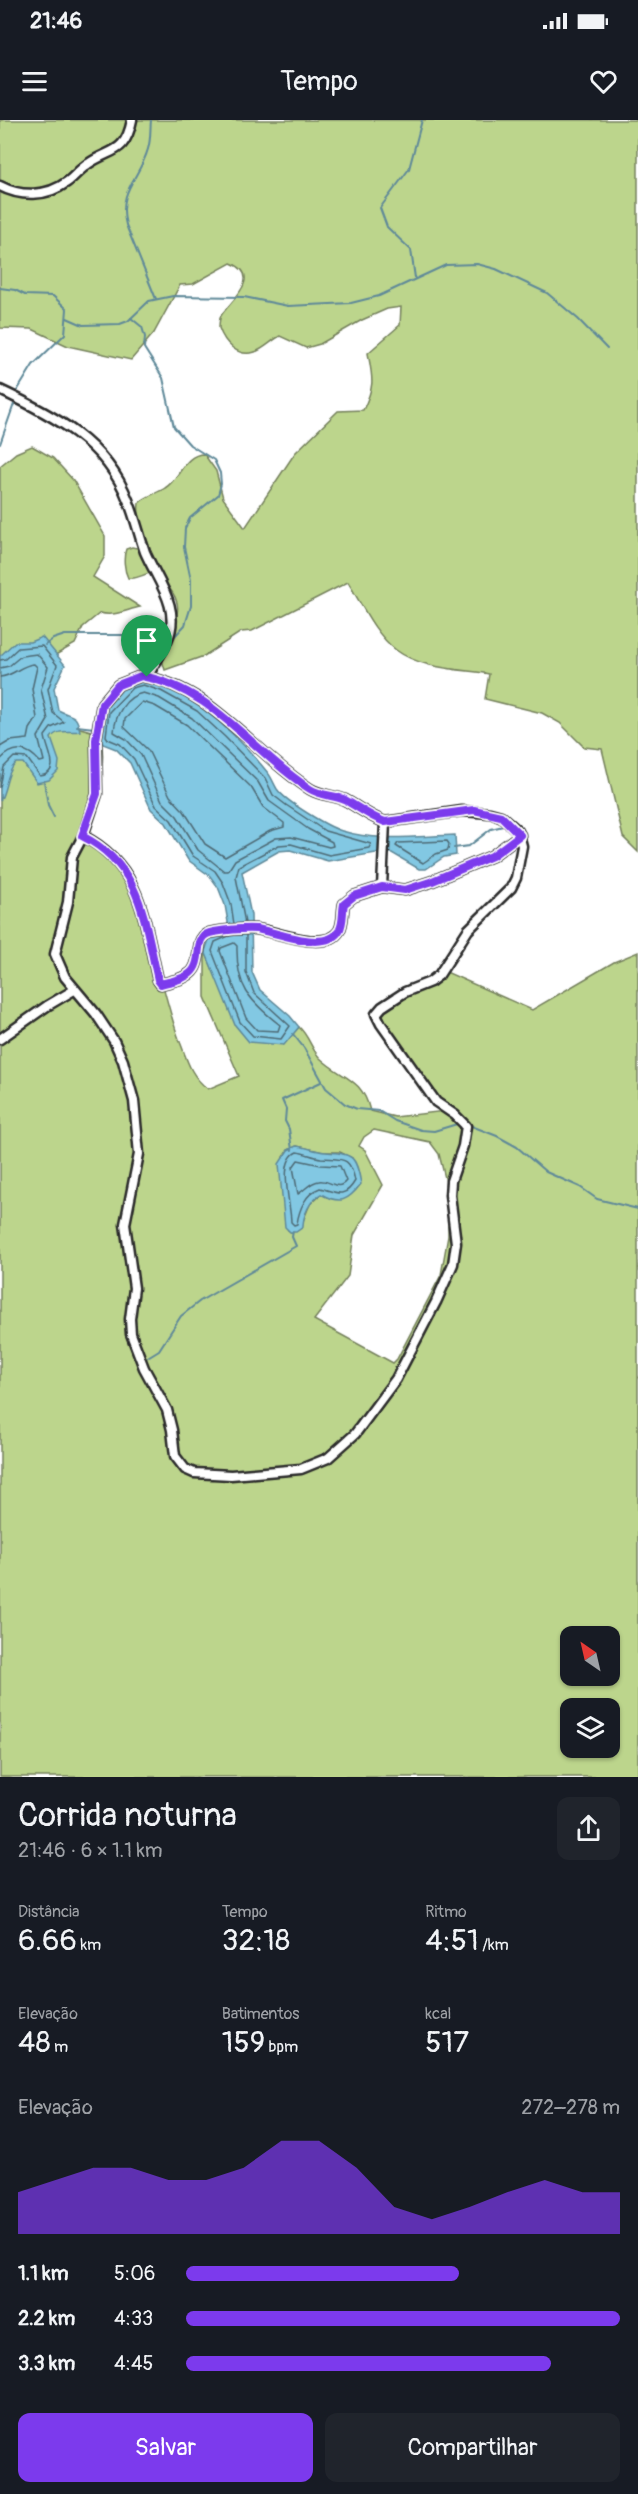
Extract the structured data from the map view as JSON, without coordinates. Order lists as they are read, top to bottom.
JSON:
{
  "north": "top left",
  "page": {
    "status": "21:46",
    "header": "Tempo",
    "heading": ["Corrida noturna", "21:46 · 6 × 1.1 km"],
    "stats": [
      ["Distância", "6.66 km"],
      ["Tempo", "32:18"],
      ["Ritmo", "4:51 /km"],
      ["Elevação", "48 m"],
      ["Batimentos", "159 bpm"],
      ["kcal", "517"]
    ],
    "chart": ["Elevação", "272–278 m"],
    "list": [
      {
        "name": "1.1 km",
        "note": "5:06"
      },
      {
        "name": "2.2 km",
        "note": "4:33"
      },
      {
        "name": "3.3 km",
        "note": "4:45"
      }
    ],
    "buttons": ["Salvar", "Compartilhar"]
  }
}
